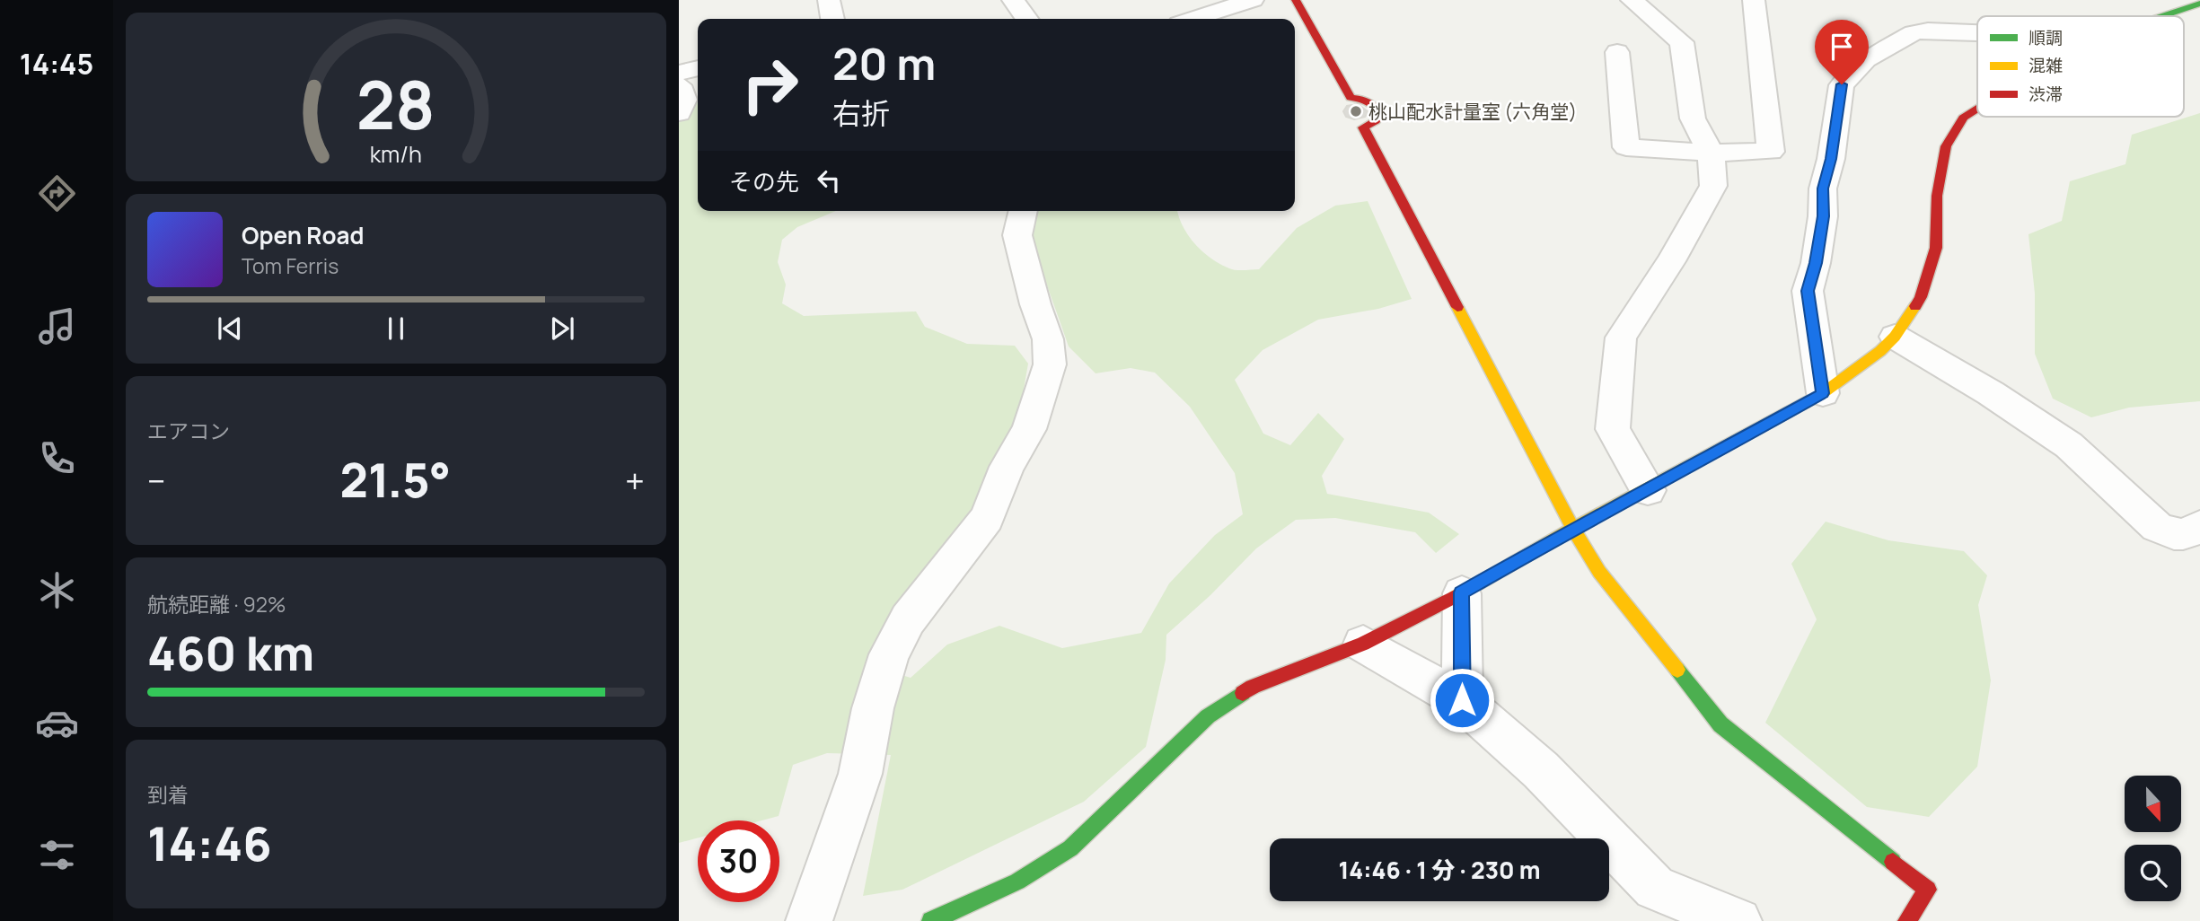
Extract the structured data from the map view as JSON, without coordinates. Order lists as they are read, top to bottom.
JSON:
{
  "places": ["桃山配水計量室 (六角堂)"],
  "legend": ["順調", "混雑", "渋滞"],
  "north": "bottom",
  "page": {
    "tabs": "14:45",
    "turn": ["20 m", "右折"],
    "then": "その先",
    "song": ["Open Road", "Tom Ferris"],
    "tile": [
      "エアコン",
      ["航続距離 · 92%", "460 km"],
      ["到着", "14:46"]
    ],
    "heat": ["−", "21.5°", "+"],
    "limit": "30",
    "trip": "14:46 · 1 分 · 230 m",
    "gauge": ["28", "km/h"]
  }
}
